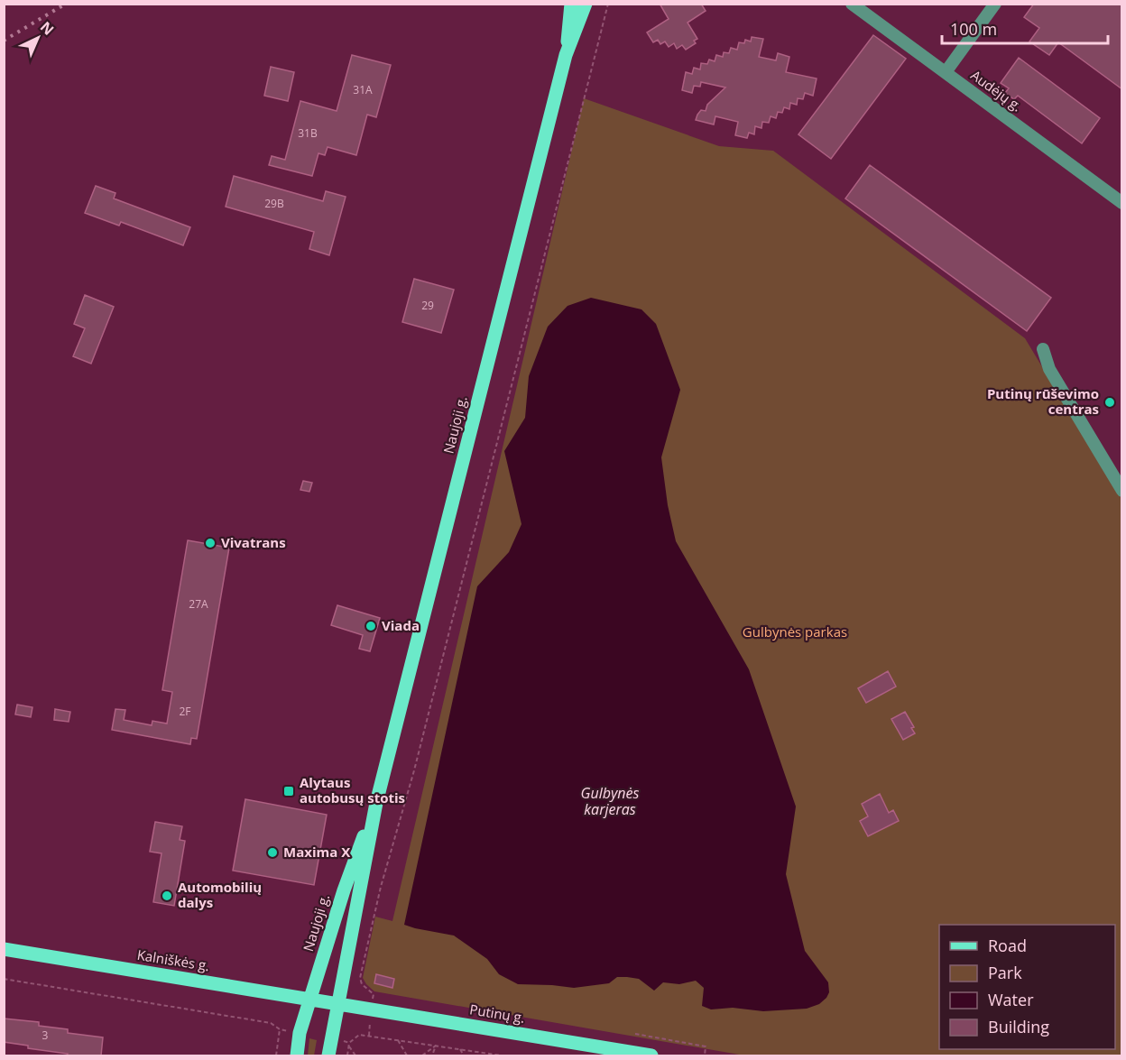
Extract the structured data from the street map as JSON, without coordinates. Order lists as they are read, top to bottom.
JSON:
{
  "streets": {
    "main road": ["Naujoji g.", "Kalniškės g.", "Putinų g."],
    "street": ["Audėjų g."]
  },
  "crossings": [
    ["Naujoji g.", "Kalniškės g."],
    ["Naujoji g.", "Putinų g."],
    ["Kalniškės g.", "Putinų g."]
  ],
  "water": ["Gulbynės karjeras"],
  "parks": ["Gulbynės parkas"],
  "places": {
    "other": [
      "Putinų rūševimo centras",
      "Vivatrans",
      "Viada",
      "Maxima X",
      "Automobilių dalys"
    ],
    "transit": ["Alytaus autobusų stotis"]
  },
  "house_numbers": [
    "31A",
    "31B",
    "29B",
    "29",
    "27A",
    "2F",
    "3"
  ],
  "legend": [
    "Road",
    "Park",
    "Water",
    "Building"
  ],
  "scale_bar": "100 m",
  "north": "top right"
}
